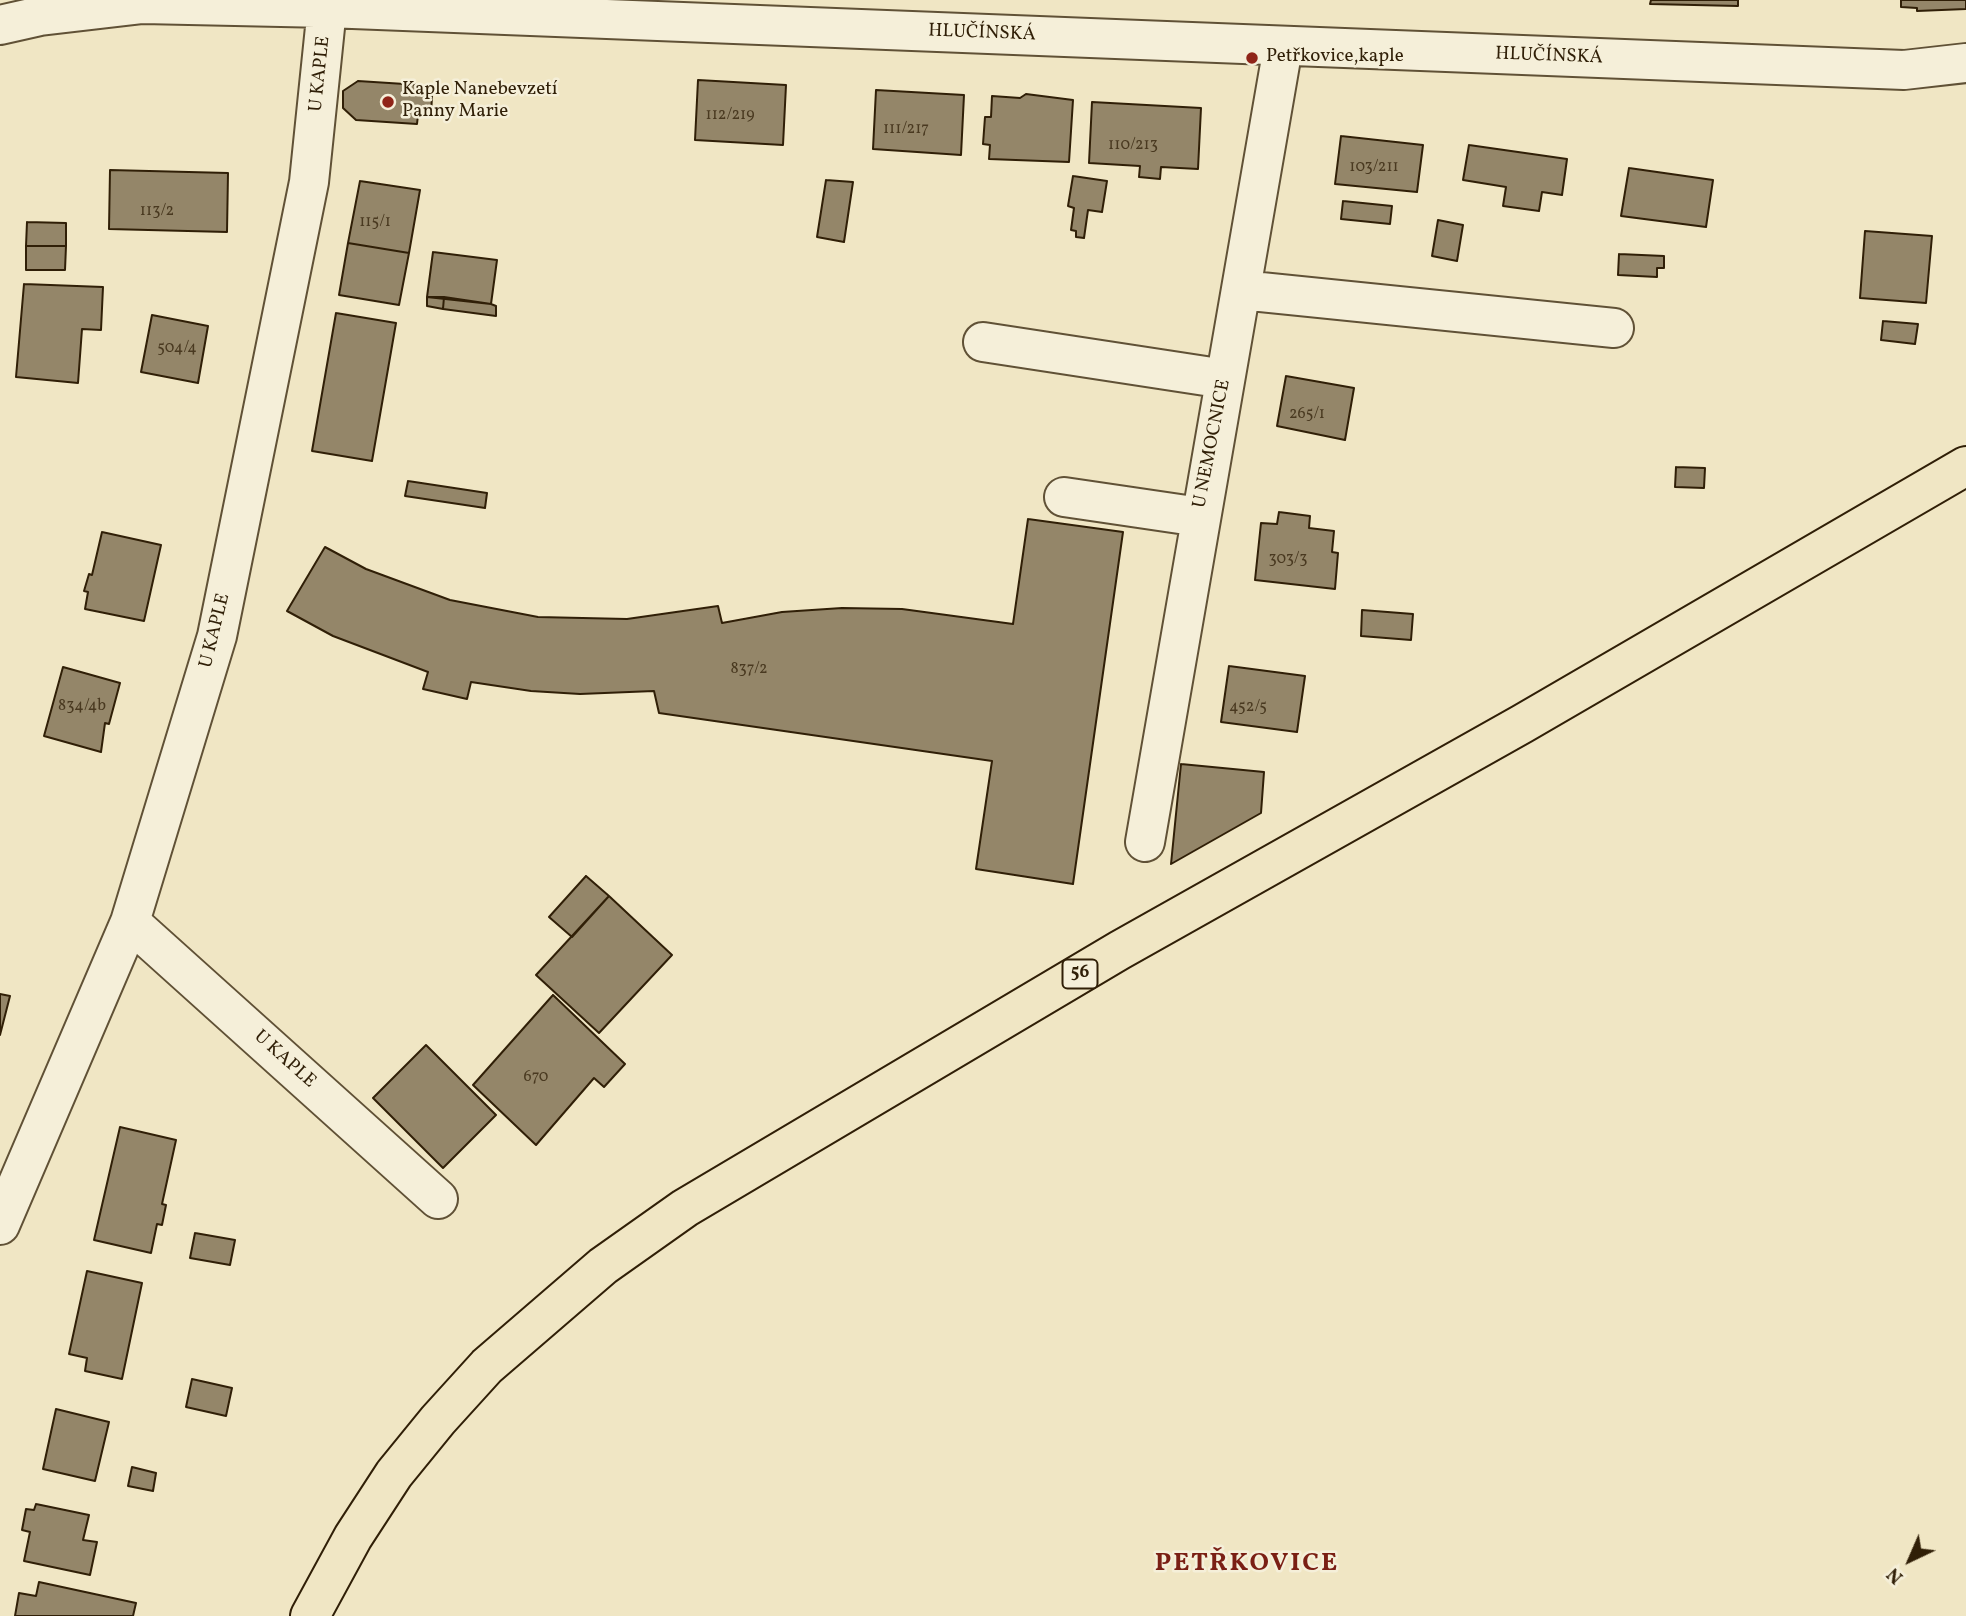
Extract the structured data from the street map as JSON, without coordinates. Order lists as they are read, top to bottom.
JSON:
{
  "streets": {
    "main road": ["56"],
    "street": ["HLUČÍNSKÁ", "U KAPLE", "U NEMOCNICE"]
  },
  "crossings": [
    ["HLUČÍNSKÁ", "U KAPLE"],
    ["HLUČÍNSKÁ", "U NEMOCNICE"]
  ],
  "districts": ["PETŘKOVICE"],
  "places": ["Petřkovice,kaple", "Kaple Nanebevzetí Panny Marie"],
  "house_numbers": [
    "112/219",
    "111/217",
    "110/213",
    "103/211",
    "113/2",
    "115/1",
    "504/4",
    "265/1",
    "303/3",
    "837/2",
    "834/4b",
    "452/5",
    "670"
  ],
  "north": "bottom left"
}
